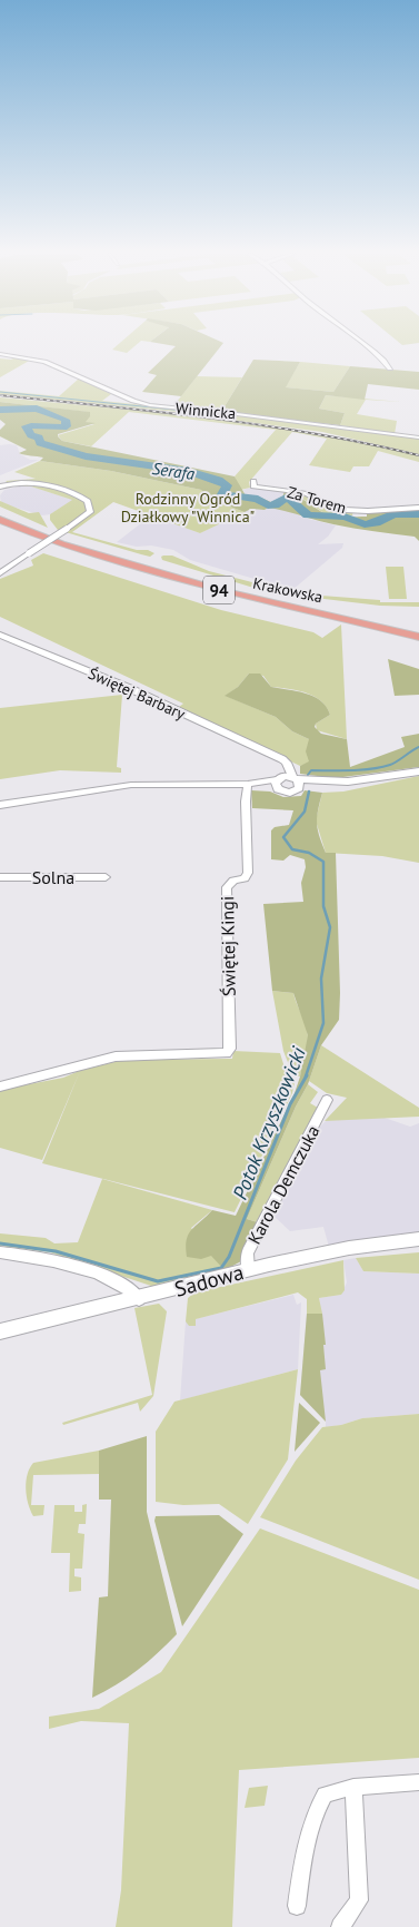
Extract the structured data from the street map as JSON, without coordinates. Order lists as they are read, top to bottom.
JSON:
{
  "streets": {
    "main road": ["94", "Krakowska"],
    "street": [
      "Winnicka",
      "Za Torem",
      "Świętej Barbary",
      "Solna",
      "Świętej Kingi",
      "Karola Demczuka",
      "Sadowa"
    ]
  },
  "crossings": [
    ["Karola Demczuka", "Sadowa"]
  ],
  "water": ["Serafa", "Potok Krzyszkowicki"],
  "parks": ["Rodzinny Ogród Działkowy \"Winnica\""]
}
